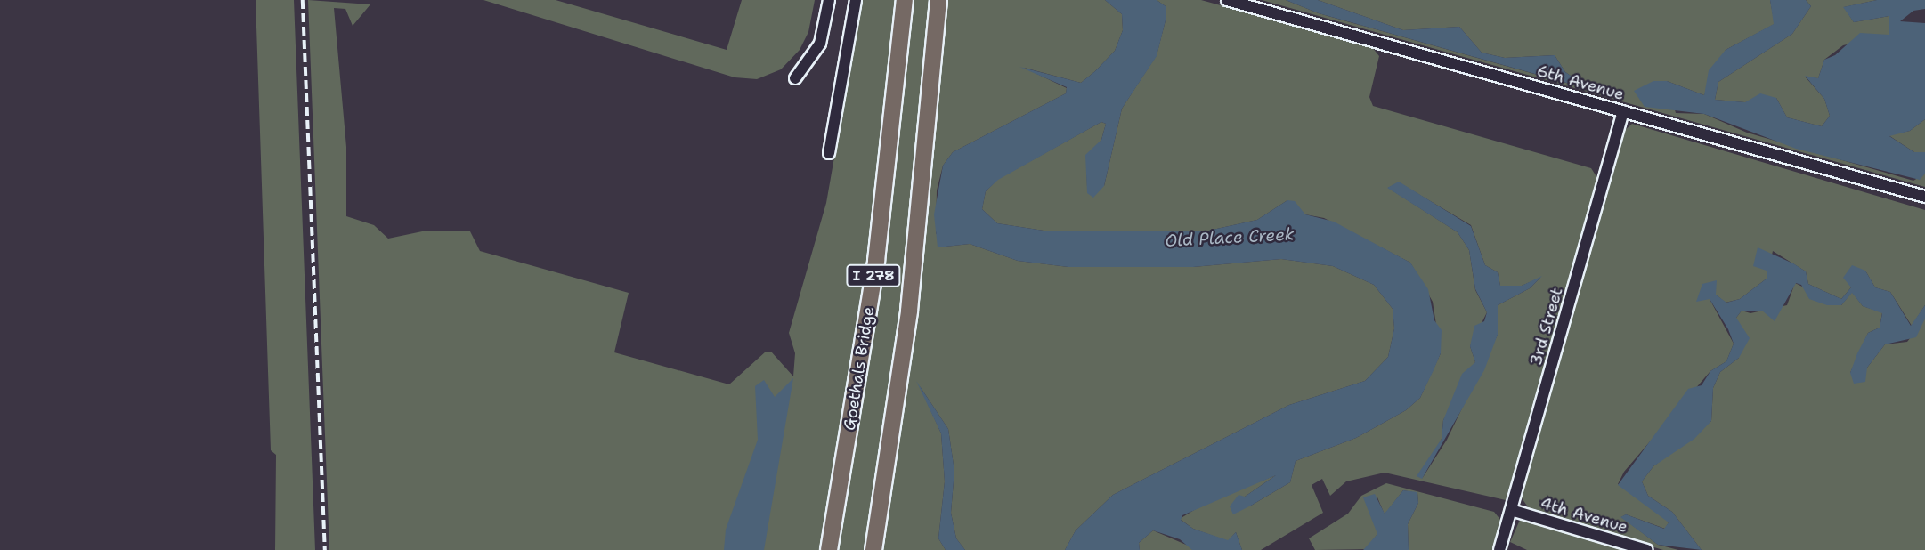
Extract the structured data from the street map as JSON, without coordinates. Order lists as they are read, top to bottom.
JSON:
{
  "streets": {
    "highway": ["I 278", "Goethals Bridge"],
    "street": ["6th Avenue", "3rd Street", "4th Avenue"]
  },
  "crossings": [
    ["6th Avenue", "3rd Street"],
    ["3rd Street", "4th Avenue"]
  ],
  "water": ["Old Place Creek"]
}
